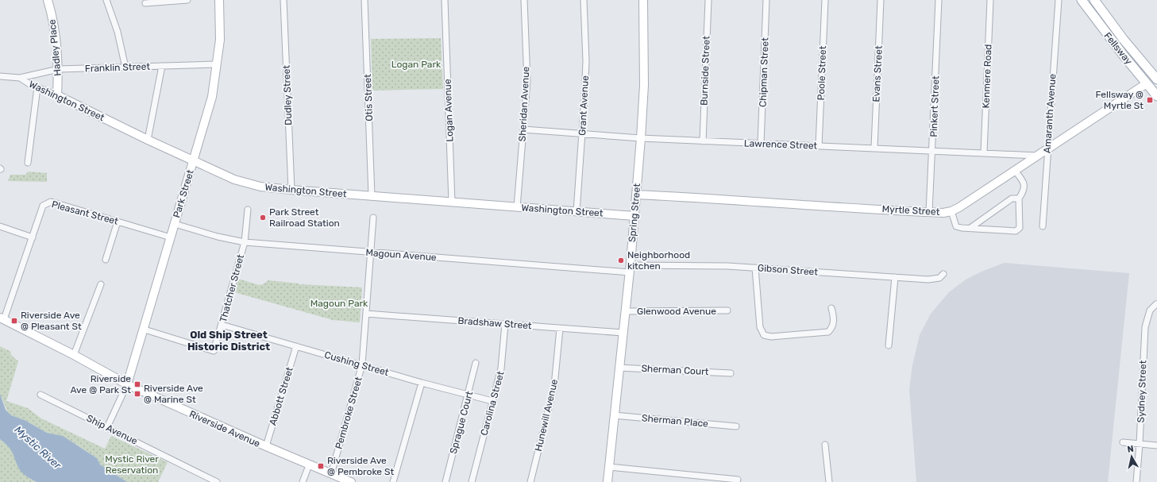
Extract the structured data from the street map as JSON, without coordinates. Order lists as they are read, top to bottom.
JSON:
{
  "streets": {
    "main road": ["Fellsway"],
    "street": [
      "Hadley Place",
      "Franklin Street",
      "Burnside Street",
      "Chipman Street",
      "Poole Street",
      "Evans Street",
      "Kenmere Road",
      "Dudley Street",
      "Otis Street",
      "Washington Street",
      "Sheridan Avenue",
      "Grant Avenue",
      "Pinkert Street",
      "Logan Avenue",
      "Amaranth Avenue",
      "Lawrence Street",
      "Park Street",
      "Myrtle Street",
      "Pleasant Street",
      "Spring Street",
      "Magoun Avenue",
      "Gibson Street",
      "Thatcher Street",
      "Glenwood Avenue",
      "Bradshaw Street",
      "Cushing Street",
      "Sherman Court",
      "Sydney Street",
      "Abbott Street",
      "Carolina Street",
      "Pembroke Street",
      "Hunewill Avenue",
      "Sherman Place",
      "Sprague Court",
      "Riverside Avenue",
      "Ship Avenue"
    ]
  },
  "crossings": [
    ["Hadley Place", "Franklin Street"],
    ["Hadley Place", "Washington Street"],
    ["Fellsway", "Myrtle Street"],
    ["Franklin Street", "Washington Street"],
    ["Franklin Street", "Park Street"],
    ["Burnside Street", "Lawrence Street"],
    ["Chipman Street", "Lawrence Street"],
    ["Poole Street", "Lawrence Street"],
    ["Evans Street", "Lawrence Street"],
    ["Kenmere Road", "Lawrence Street"],
    ["Dudley Street", "Washington Street"],
    ["Otis Street", "Washington Street"],
    ["Washington Street", "Sheridan Avenue"],
    ["Washington Street", "Grant Avenue"],
    ["Washington Street", "Logan Avenue"],
    ["Washington Street", "Park Street"],
    ["Washington Street", "Spring Street"],
    ["Sheridan Avenue", "Lawrence Street"],
    ["Grant Avenue", "Lawrence Street"],
    ["Pinkert Street", "Lawrence Street"],
    ["Pinkert Street", "Myrtle Street"],
    ["Amaranth Avenue", "Myrtle Street"],
    ["Lawrence Street", "Myrtle Street"],
    ["Lawrence Street", "Spring Street"],
    ["Park Street", "Pleasant Street"],
    ["Park Street", "Magoun Avenue"],
    ["Park Street", "Thatcher Street"],
    ["Park Street", "Riverside Avenue"],
    ["Myrtle Street", "Spring Street"],
    ["Pleasant Street", "Riverside Avenue"],
    ["Spring Street", "Magoun Avenue"],
    ["Spring Street", "Gibson Street"],
    ["Spring Street", "Glenwood Avenue"],
    ["Spring Street", "Bradshaw Street"],
    ["Spring Street", "Sherman Court"],
    ["Spring Street", "Sherman Place"],
    ["Magoun Avenue", "Gibson Street"],
    ["Magoun Avenue", "Thatcher Street"],
    ["Magoun Avenue", "Pembroke Street"],
    ["Thatcher Street", "Cushing Street"],
    ["Bradshaw Street", "Carolina Street"],
    ["Bradshaw Street", "Pembroke Street"],
    ["Bradshaw Street", "Hunewill Avenue"],
    ["Cushing Street", "Abbott Street"],
    ["Cushing Street", "Carolina Street"],
    ["Cushing Street", "Pembroke Street"],
    ["Cushing Street", "Sprague Court"],
    ["Abbott Street", "Riverside Avenue"],
    ["Pembroke Street", "Riverside Avenue"]
  ],
  "districts": ["Old Ship Street Historic District"],
  "water": ["Mystic River"],
  "parks": ["Logan Park", "Magoun Park", "Mystic River Reservation"],
  "places": {
    "transit": [
      "Fellsway @ Myrtle St",
      "Riverside Ave @ Pleasant St",
      "Riverside Ave @ Park St",
      "Riverside Ave @ Marine St",
      "Riverside Ave @ Pembroke St"
    ],
    "other": ["Park Street Railroad Station", "Neighborhood kitchen"]
  },
  "north": "top"
}
